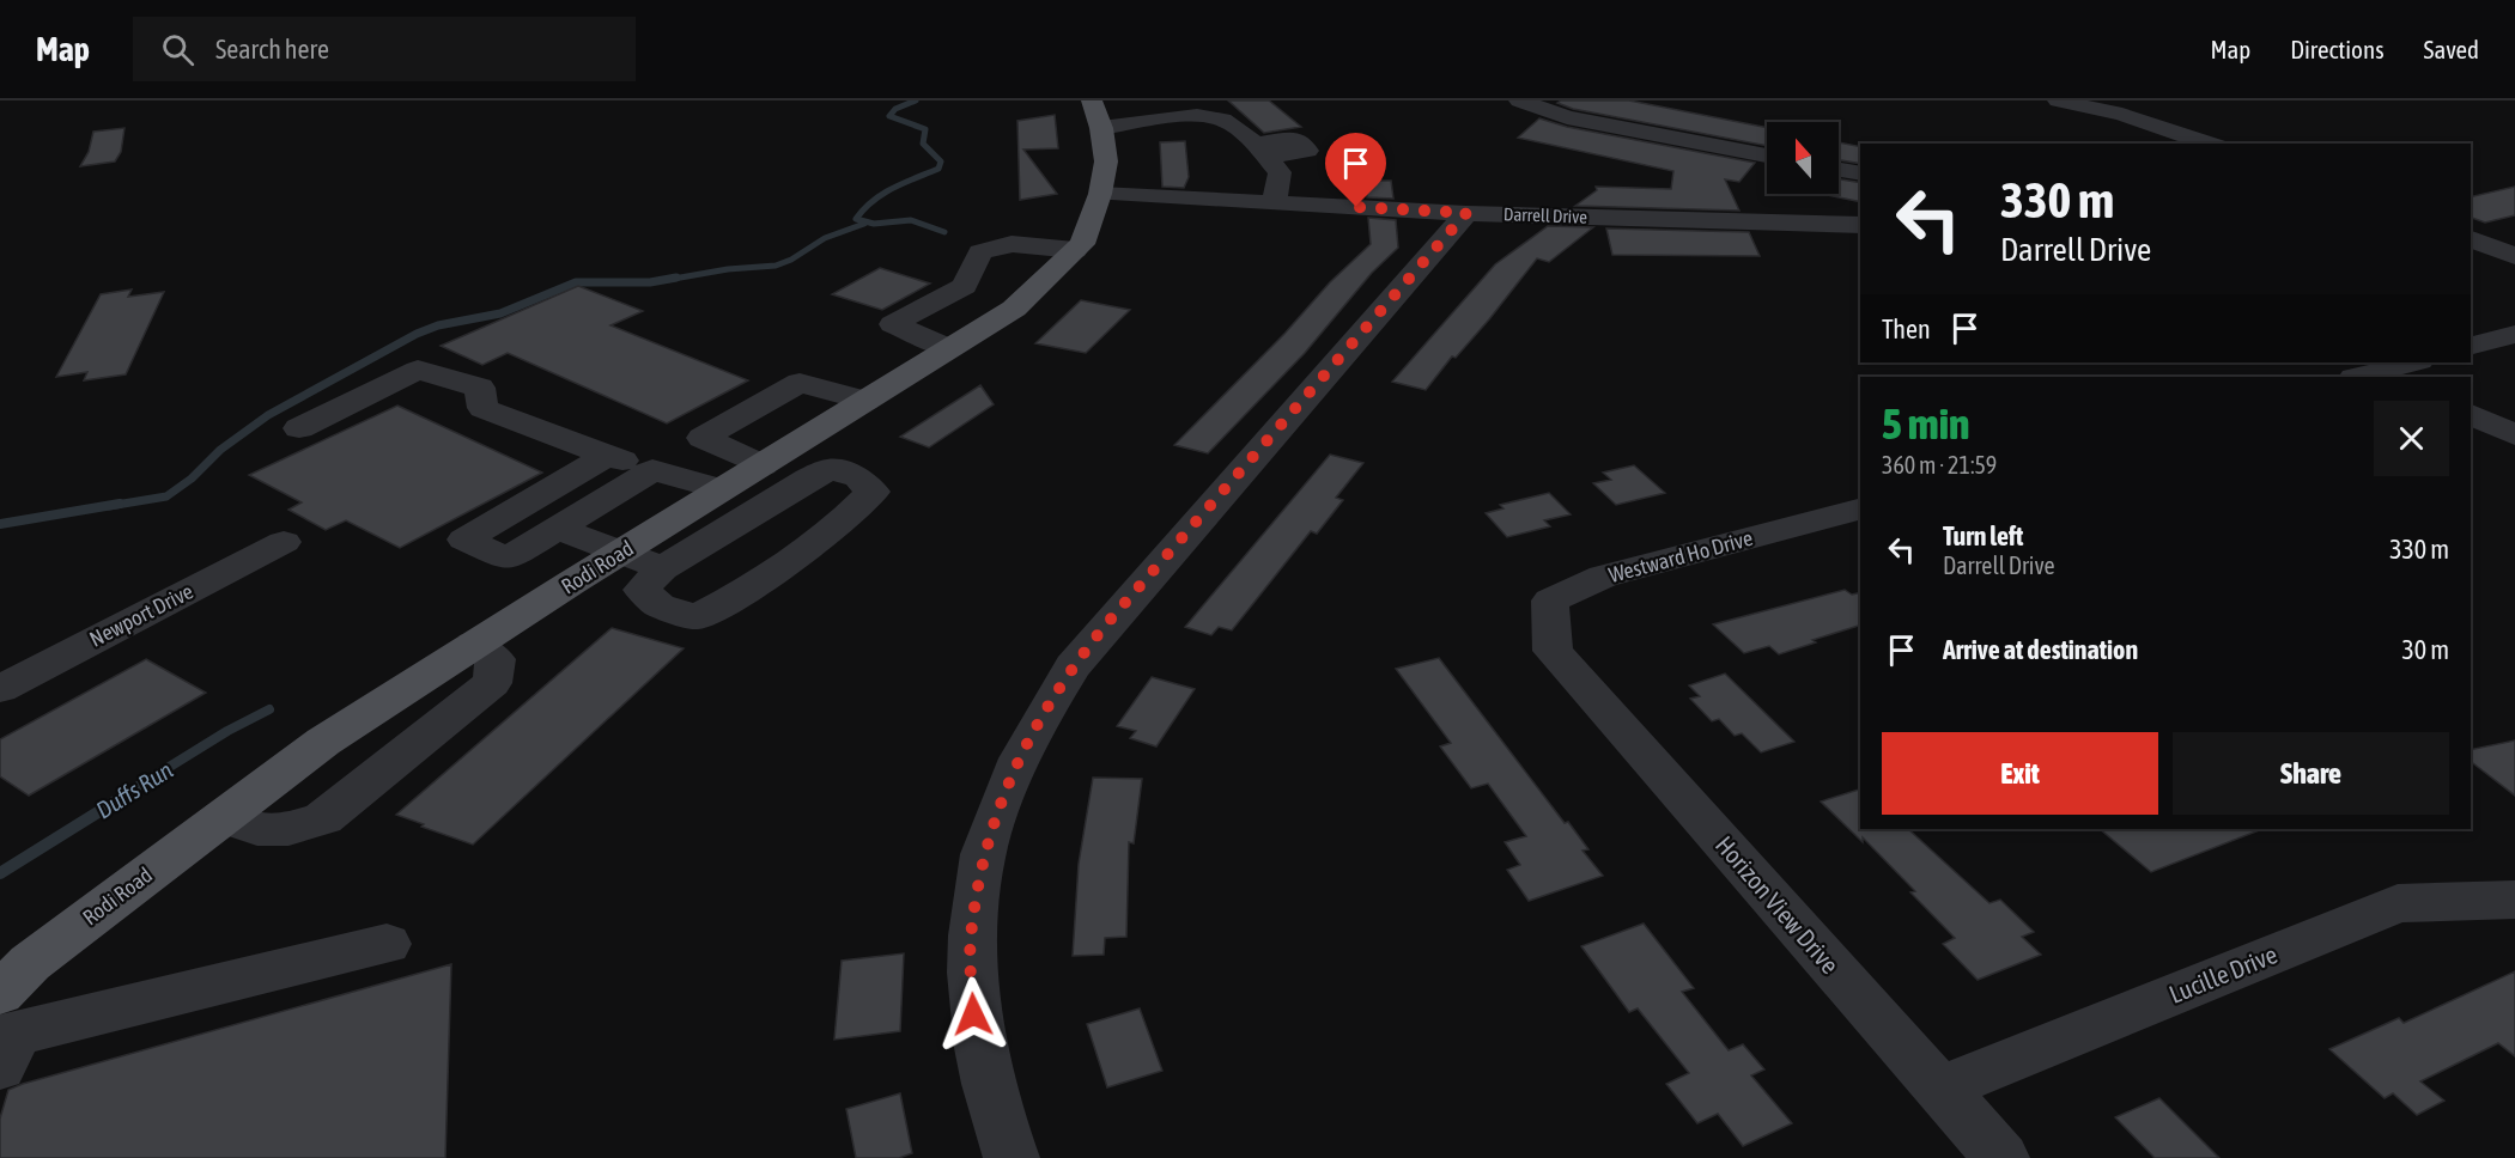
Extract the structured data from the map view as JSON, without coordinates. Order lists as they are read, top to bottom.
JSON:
{
  "streets": {
    "main road": ["Rodi Road"],
    "street": [
      "Darrell Drive",
      "Westward Ho Drive",
      "Newport Drive",
      "Horizon View Drive",
      "Lucille Drive"
    ]
  },
  "crossings": [
    ["Darrell Drive", "Rodi Road"],
    ["Westward Ho Drive", "Horizon View Drive"],
    ["Horizon View Drive", "Lucille Drive"]
  ],
  "water": ["Duffs Run"],
  "north": "top",
  "page": {
    "header": "Map",
    "search": "Search here",
    "nav": ["Map", "Directions", "Saved"],
    "turn": ["330 m", "Darrell Drive"],
    "then": "Then",
    "heading": ["5 min", "360 m · 21:59"],
    "list": [
      {
        "name": "Turn left",
        "note": "Darrell Drive",
        "value": "330 m"
      },
      {
        "name": "Arrive at destination",
        "value": "30 m"
      }
    ],
    "buttons": ["Exit", "Share"]
  }
}
